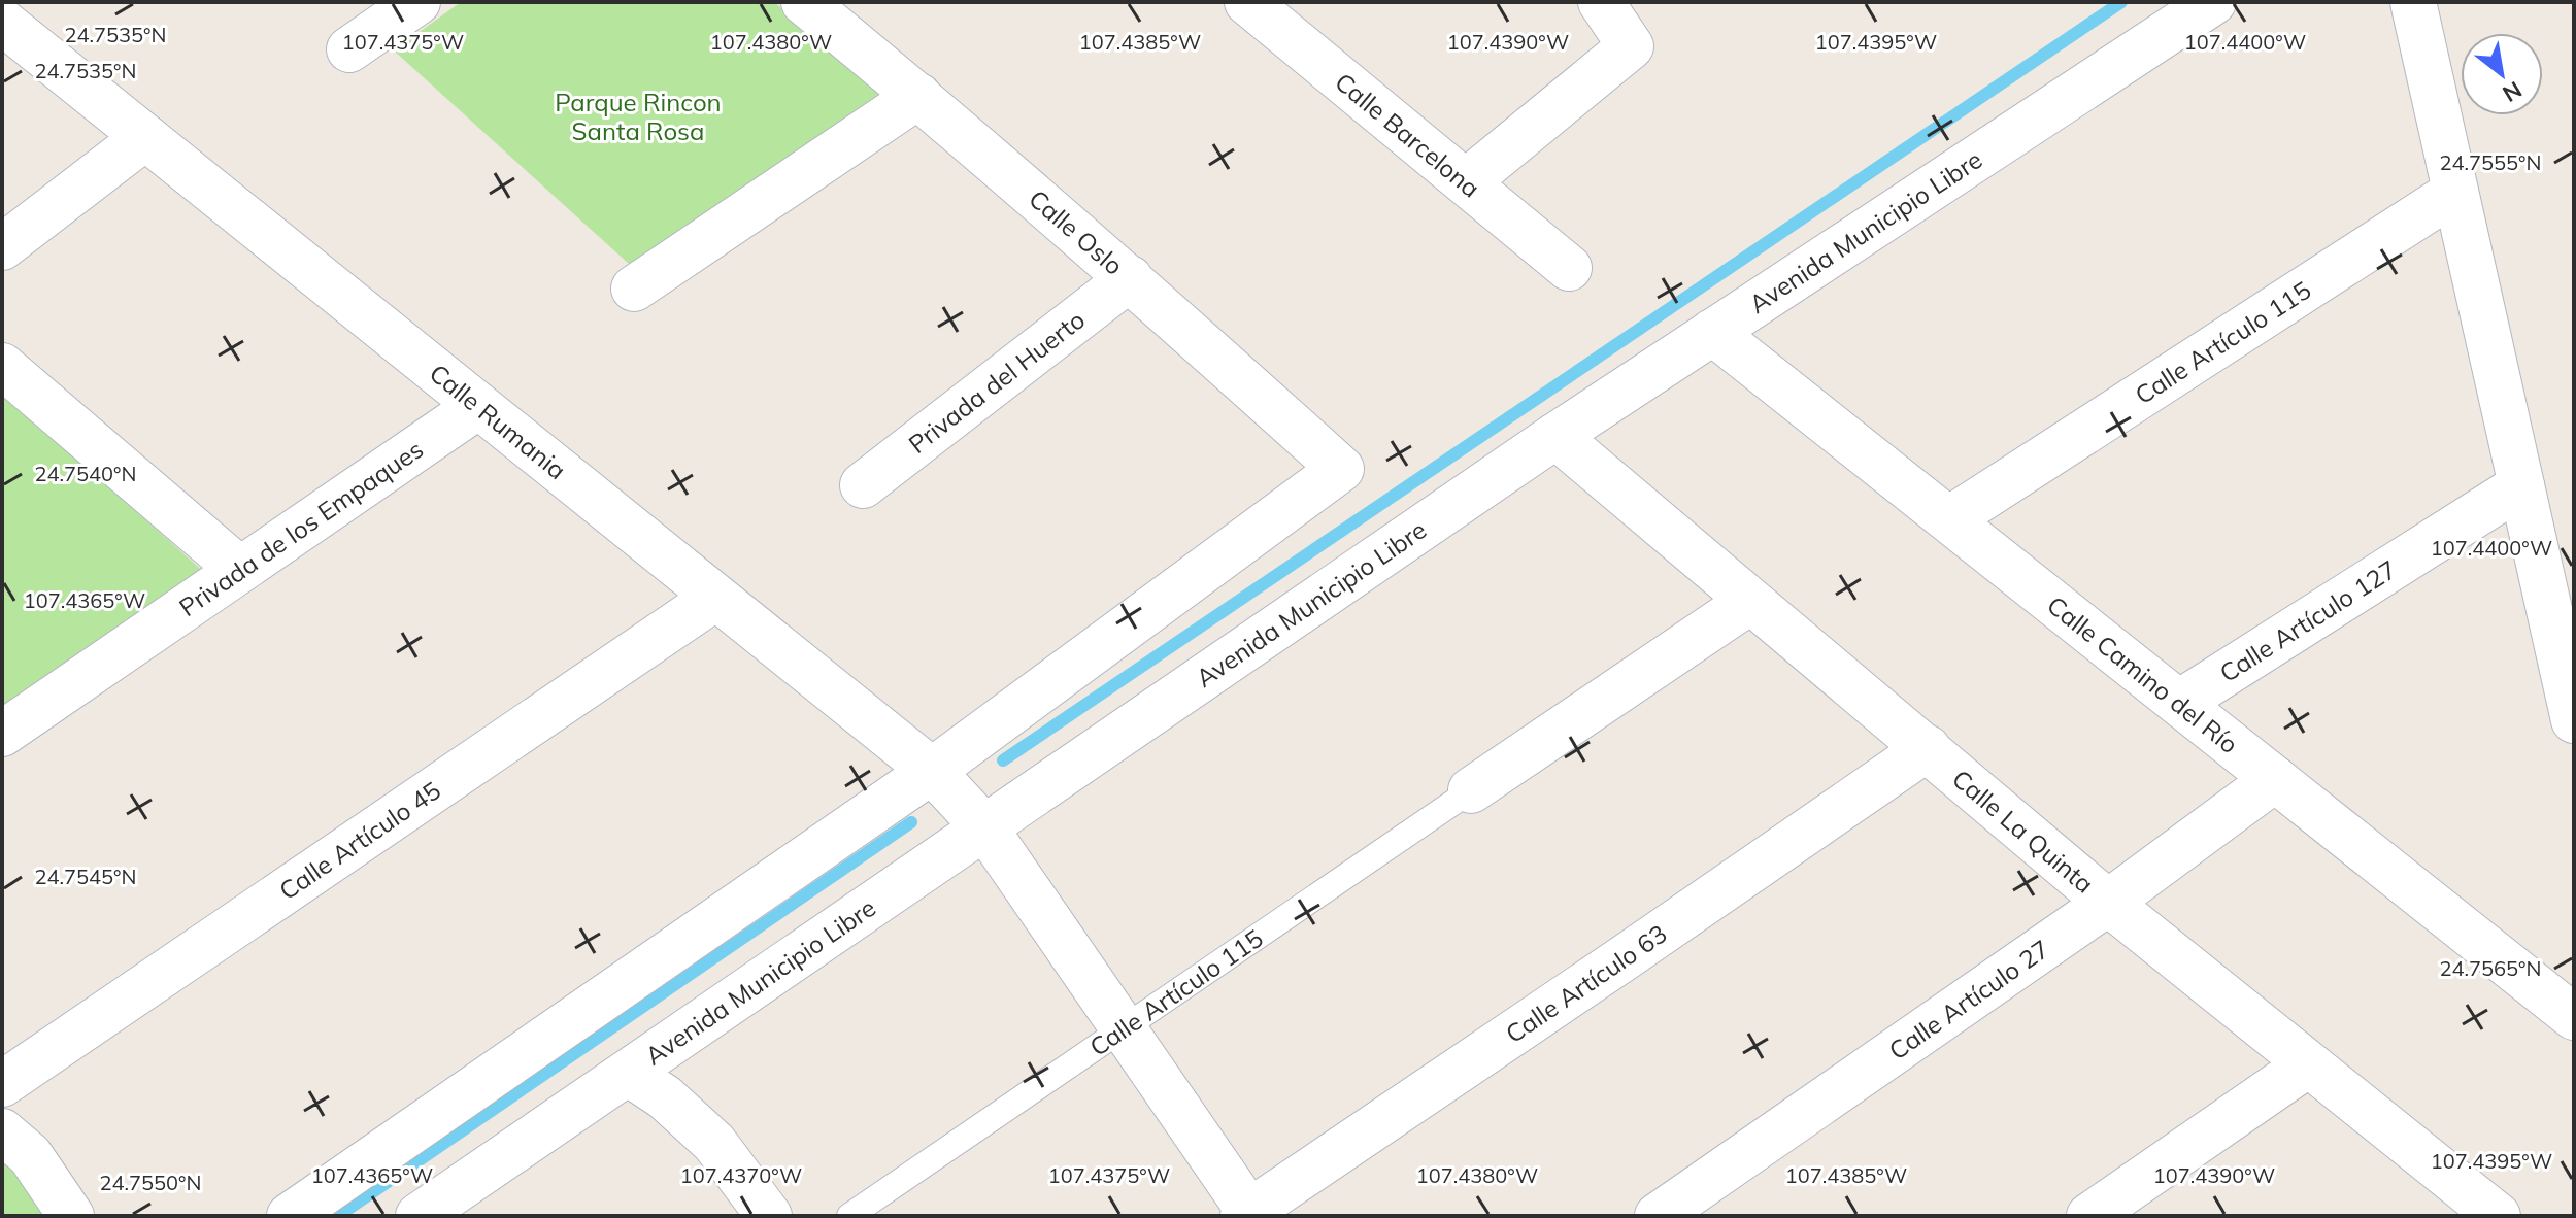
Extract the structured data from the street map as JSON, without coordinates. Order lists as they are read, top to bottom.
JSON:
{
  "streets": {
    "street": [
      "Calle Barcelona",
      "Avenida Municipio Libre",
      "Calle Oslo",
      "Calle Artículo 115",
      "Privada del Huerto",
      "Calle Rumania",
      "Privada de los Empaques",
      "Calle Artículo 127",
      "Calle Camino del Río",
      "Calle La Quinta",
      "Calle Artículo 45",
      "Calle Artículo 63",
      "Calle Artículo 27"
    ]
  },
  "crossings": [
    ["Avenida Municipio Libre", "Calle Rumania"],
    ["Avenida Municipio Libre", "Calle Camino del Río"],
    ["Avenida Municipio Libre", "Calle La Quinta"],
    ["Calle Oslo", "Privada del Huerto"],
    ["Calle Oslo", "Calle Rumania"],
    ["Calle Artículo 115", "Calle Rumania"],
    ["Calle Artículo 115", "Calle Camino del Río"],
    ["Calle Artículo 115", "Calle La Quinta"],
    ["Calle Rumania", "Privada de los Empaques"],
    ["Calle Rumania", "Calle Artículo 45"],
    ["Calle Rumania", "Calle Artículo 63"],
    ["Calle Artículo 127", "Calle Camino del Río"],
    ["Calle Camino del Río", "Calle Artículo 27"],
    ["Calle La Quinta", "Calle Artículo 63"],
    ["Calle La Quinta", "Calle Artículo 27"]
  ],
  "parks": ["Parque Rincon Santa Rosa"],
  "north": "bottom right",
  "coordinates": [
    "24.7535°N",
    "107.4375°W",
    "107.4390°W",
    "107.4395°W",
    "107.4380°W",
    "107.4385°W",
    "107.4400°W",
    "24.7555°N",
    "24.7540°N",
    "107.4365°W",
    "24.7545°N",
    "24.7565°N",
    "107.4370°W",
    "24.7550°N"
  ]
}
